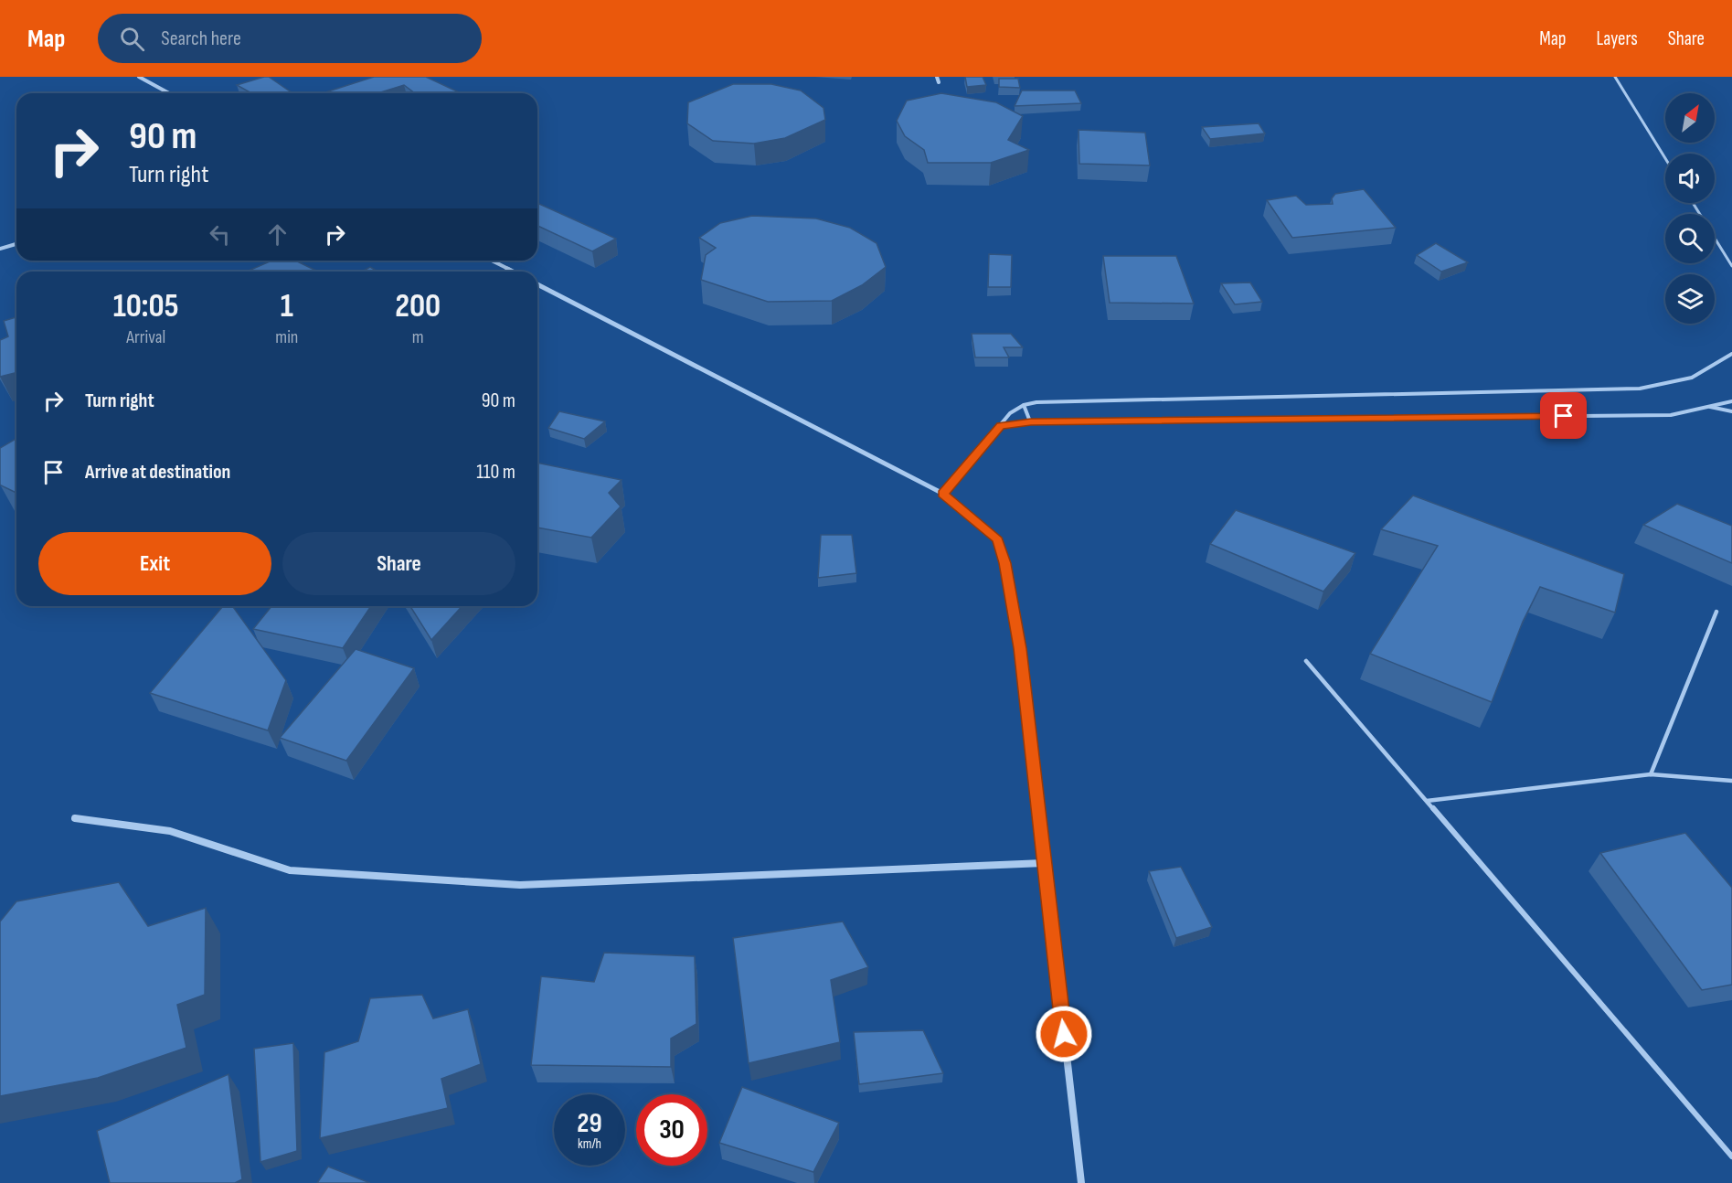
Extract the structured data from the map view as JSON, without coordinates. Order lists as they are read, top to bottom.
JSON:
{
  "north": "top right",
  "page": {
    "header": "Map",
    "search": "Search here",
    "nav": ["Map", "Layers", "Share"],
    "turn": ["90 m", "Turn right"],
    "eta": [
      "10:05",
      "Arrival",
      "1",
      "min",
      "200",
      "m"
    ],
    "list": [
      {
        "name": "Turn right",
        "value": "90 m"
      },
      {
        "name": "Arrive at destination",
        "value": "110 m"
      }
    ],
    "buttons": ["Exit", "Share"],
    "speed": "29 km/h",
    "limit": "30"
  }
}
